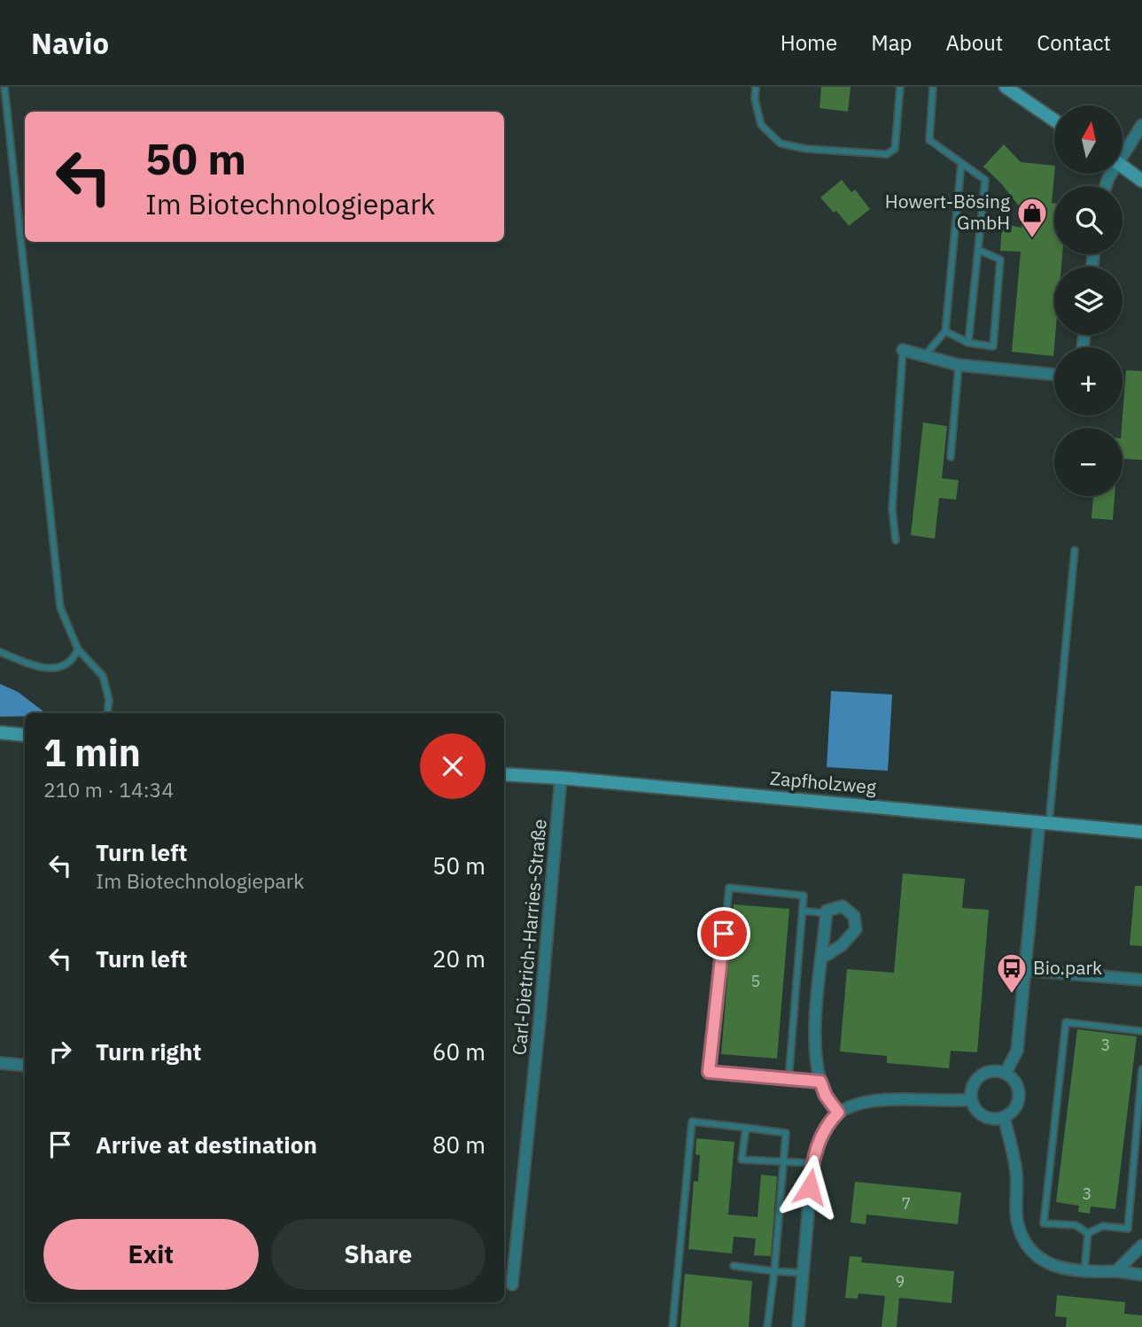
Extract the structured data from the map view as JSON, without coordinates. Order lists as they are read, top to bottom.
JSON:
{
  "streets": {
    "street": ["Zapfholzweg", "Carl-Dietrich-Harries-Straße"]
  },
  "crossings": [
    ["Zapfholzweg", "Carl-Dietrich-Harries-Straße"]
  ],
  "places": {
    "shop": ["Howert-Bösing GmbH"],
    "bus stop": ["Bio.park"]
  },
  "house_numbers": [
    "5",
    "3",
    "3",
    "7",
    "9"
  ],
  "north": "top",
  "page": {
    "header": "Navio",
    "nav": [
      "Home",
      "Map",
      "About",
      "Contact"
    ],
    "map_buttons": ["+", "−"],
    "turn": ["50 m", "Im Biotechnologiepark"],
    "heading": ["1 min", "210 m · 14:34"],
    "list": [
      {
        "name": "Turn left",
        "note": "Im Biotechnologiepark",
        "value": "50 m"
      },
      {
        "name": "Turn left",
        "value": "20 m"
      },
      {
        "name": "Turn right",
        "value": "60 m"
      },
      {
        "name": "Arrive at destination",
        "value": "80 m"
      }
    ],
    "buttons": ["Exit", "Share"]
  }
}
